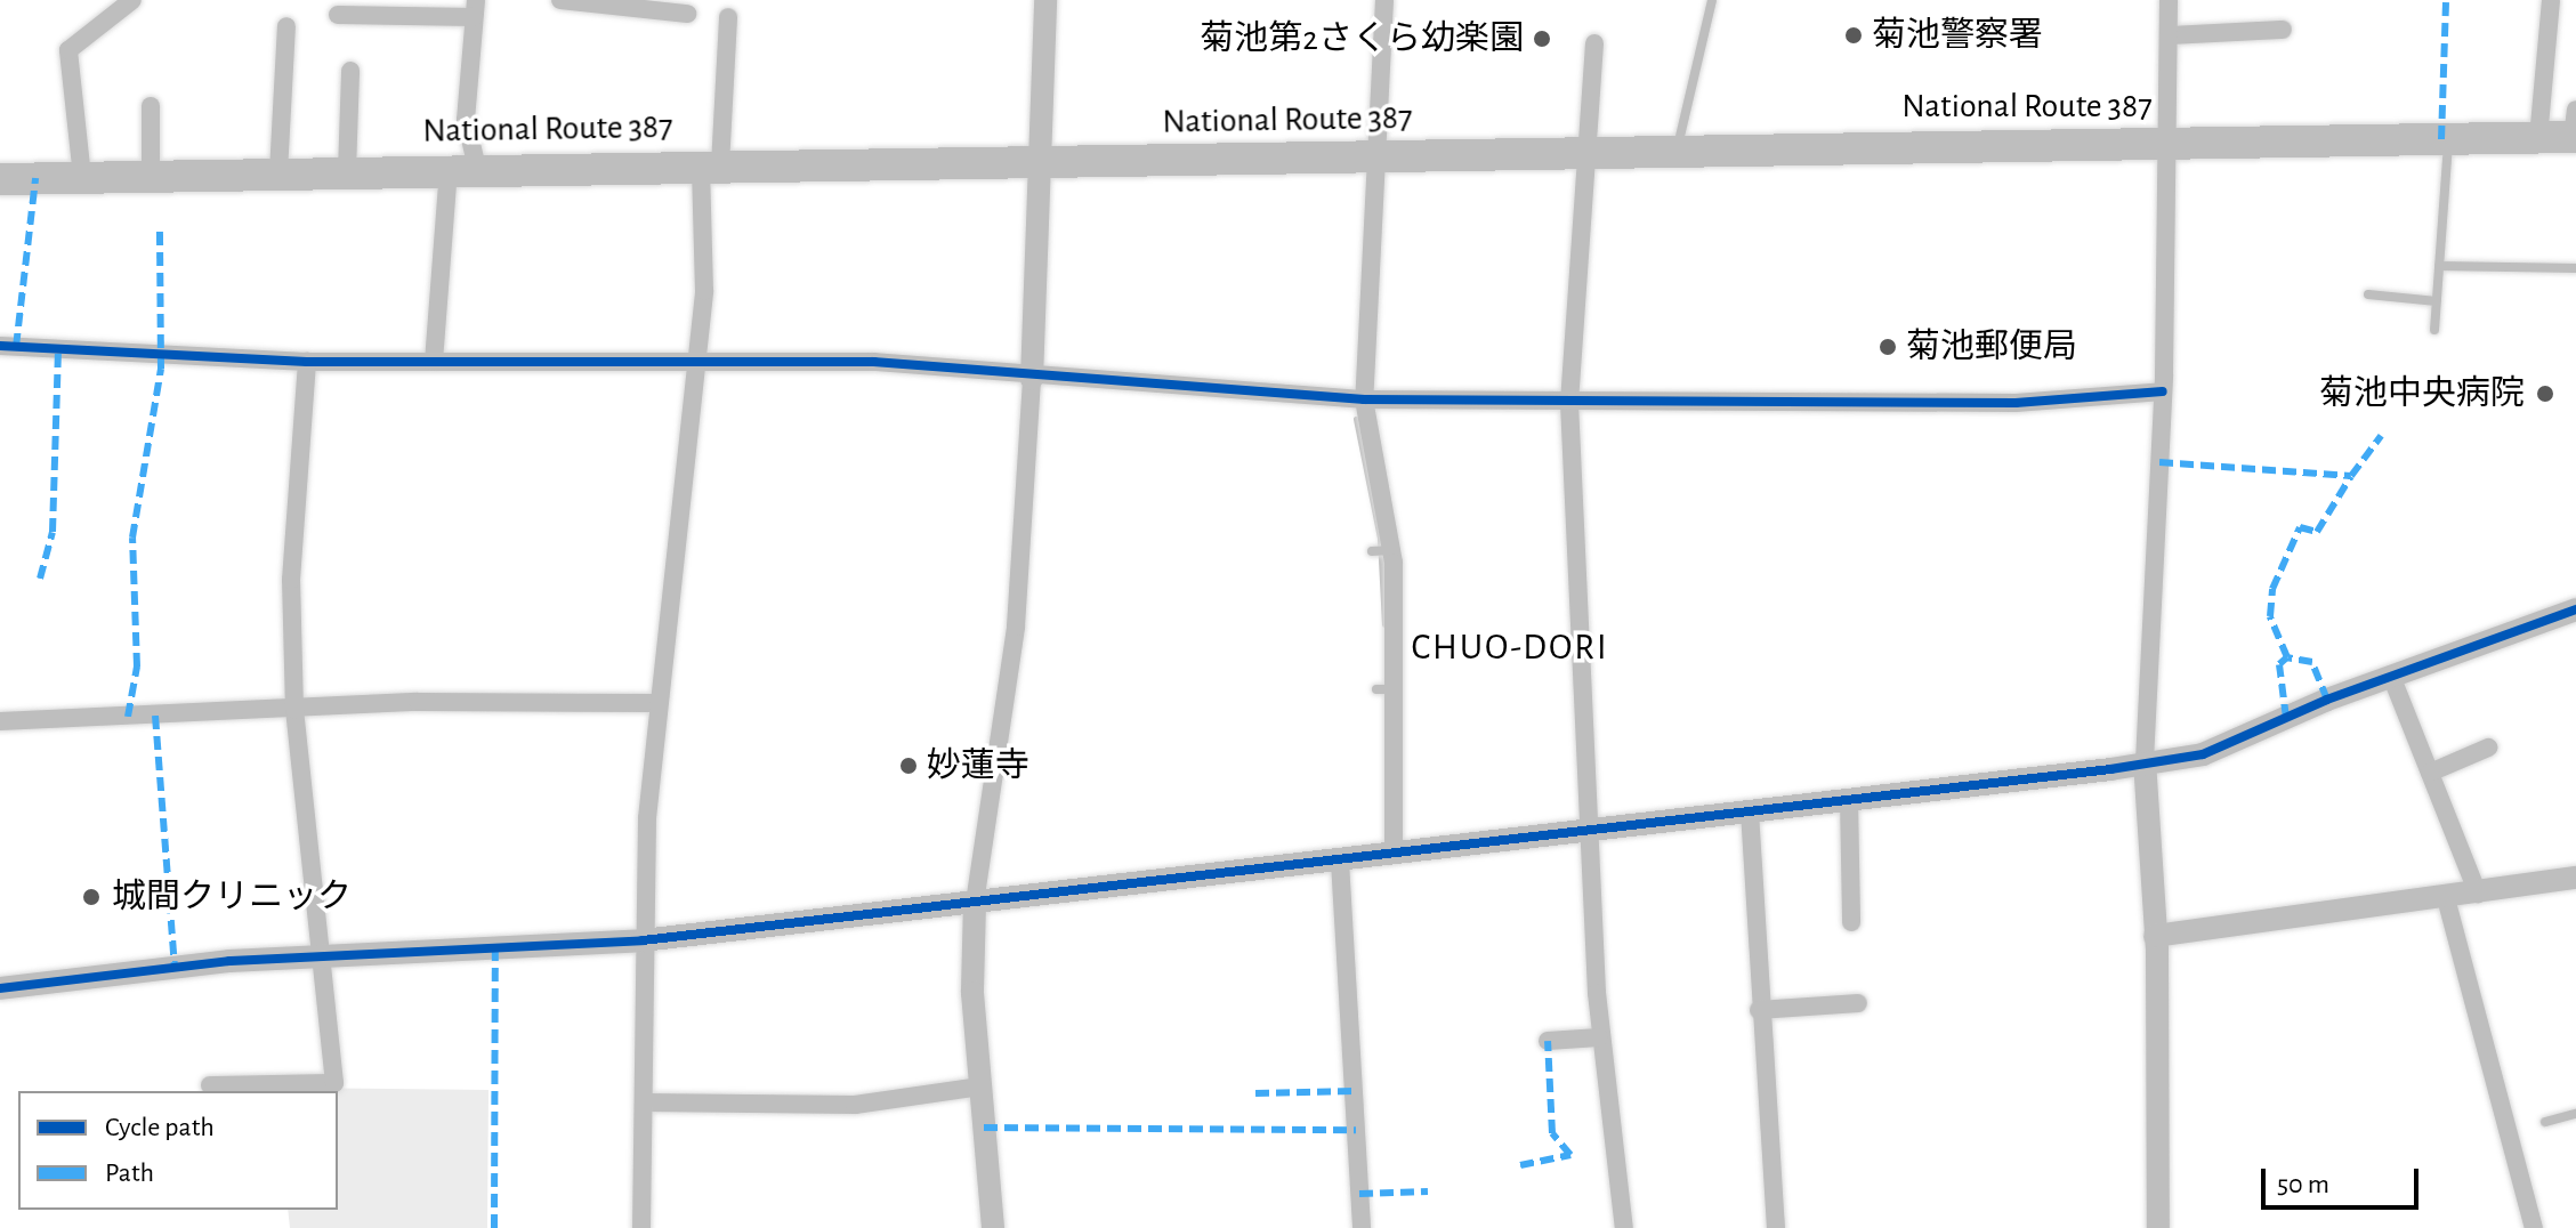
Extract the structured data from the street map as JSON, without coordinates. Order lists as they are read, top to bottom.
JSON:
{
  "streets": {
    "highway": ["National Route 387"]
  },
  "districts": ["CHUO-DORI"],
  "places": [
    "菊池警察署",
    "菊池第2さくら幼楽園",
    "菊池郵便局",
    "菊池中央病院",
    "妙蓮寺",
    "城間クリニック"
  ],
  "legend": ["Cycle path", "Path"],
  "scale_bar": "50 m"
}
